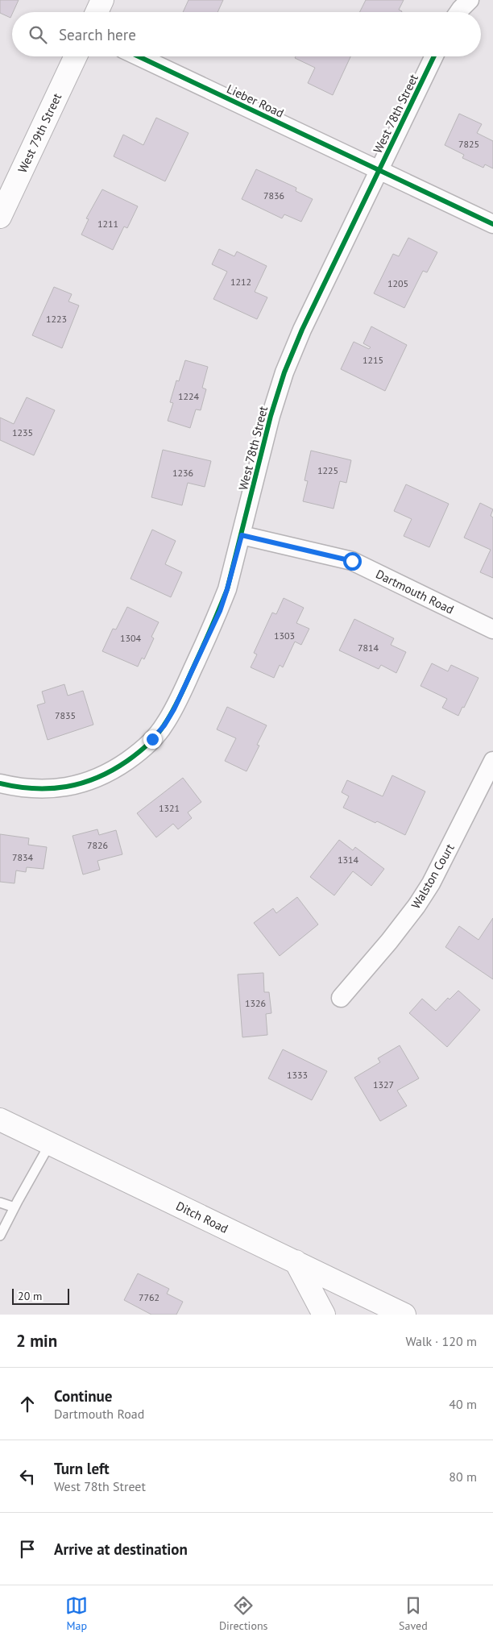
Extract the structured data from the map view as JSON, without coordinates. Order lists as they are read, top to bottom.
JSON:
{
  "streets": {
    "main road": ["West 79th Street", "Ditch Road"],
    "street": [
      "Lieber Road",
      "West 78th Street",
      "Dartmouth Road",
      "Walston Court"
    ]
  },
  "crossings": [
    ["Lieber Road", "West 78th Street"],
    ["West 78th Street", "Dartmouth Road"]
  ],
  "house_numbers": [
    "7825",
    "7836",
    "1211",
    "1212",
    "1205",
    "1223",
    "1215",
    "1224",
    "1235",
    "1225",
    "1236",
    "1303",
    "1304",
    "7814",
    "7835",
    "1321",
    "7826",
    "7834",
    "1314",
    "1326",
    "1333",
    "1327",
    "7762"
  ],
  "scale_bar": "20 m",
  "page": {
    "search": "Search here",
    "scale": "20 m",
    "heading": ["2 min", "Walk · 120 m"],
    "list": [
      ["Continue", "Dartmouth Road", "40 m"],
      ["Turn left", "West 78th Street", "80 m"],
      "Arrive at destination"
    ],
    "nav": ["Map", "Directions", "Saved"]
  }
}
